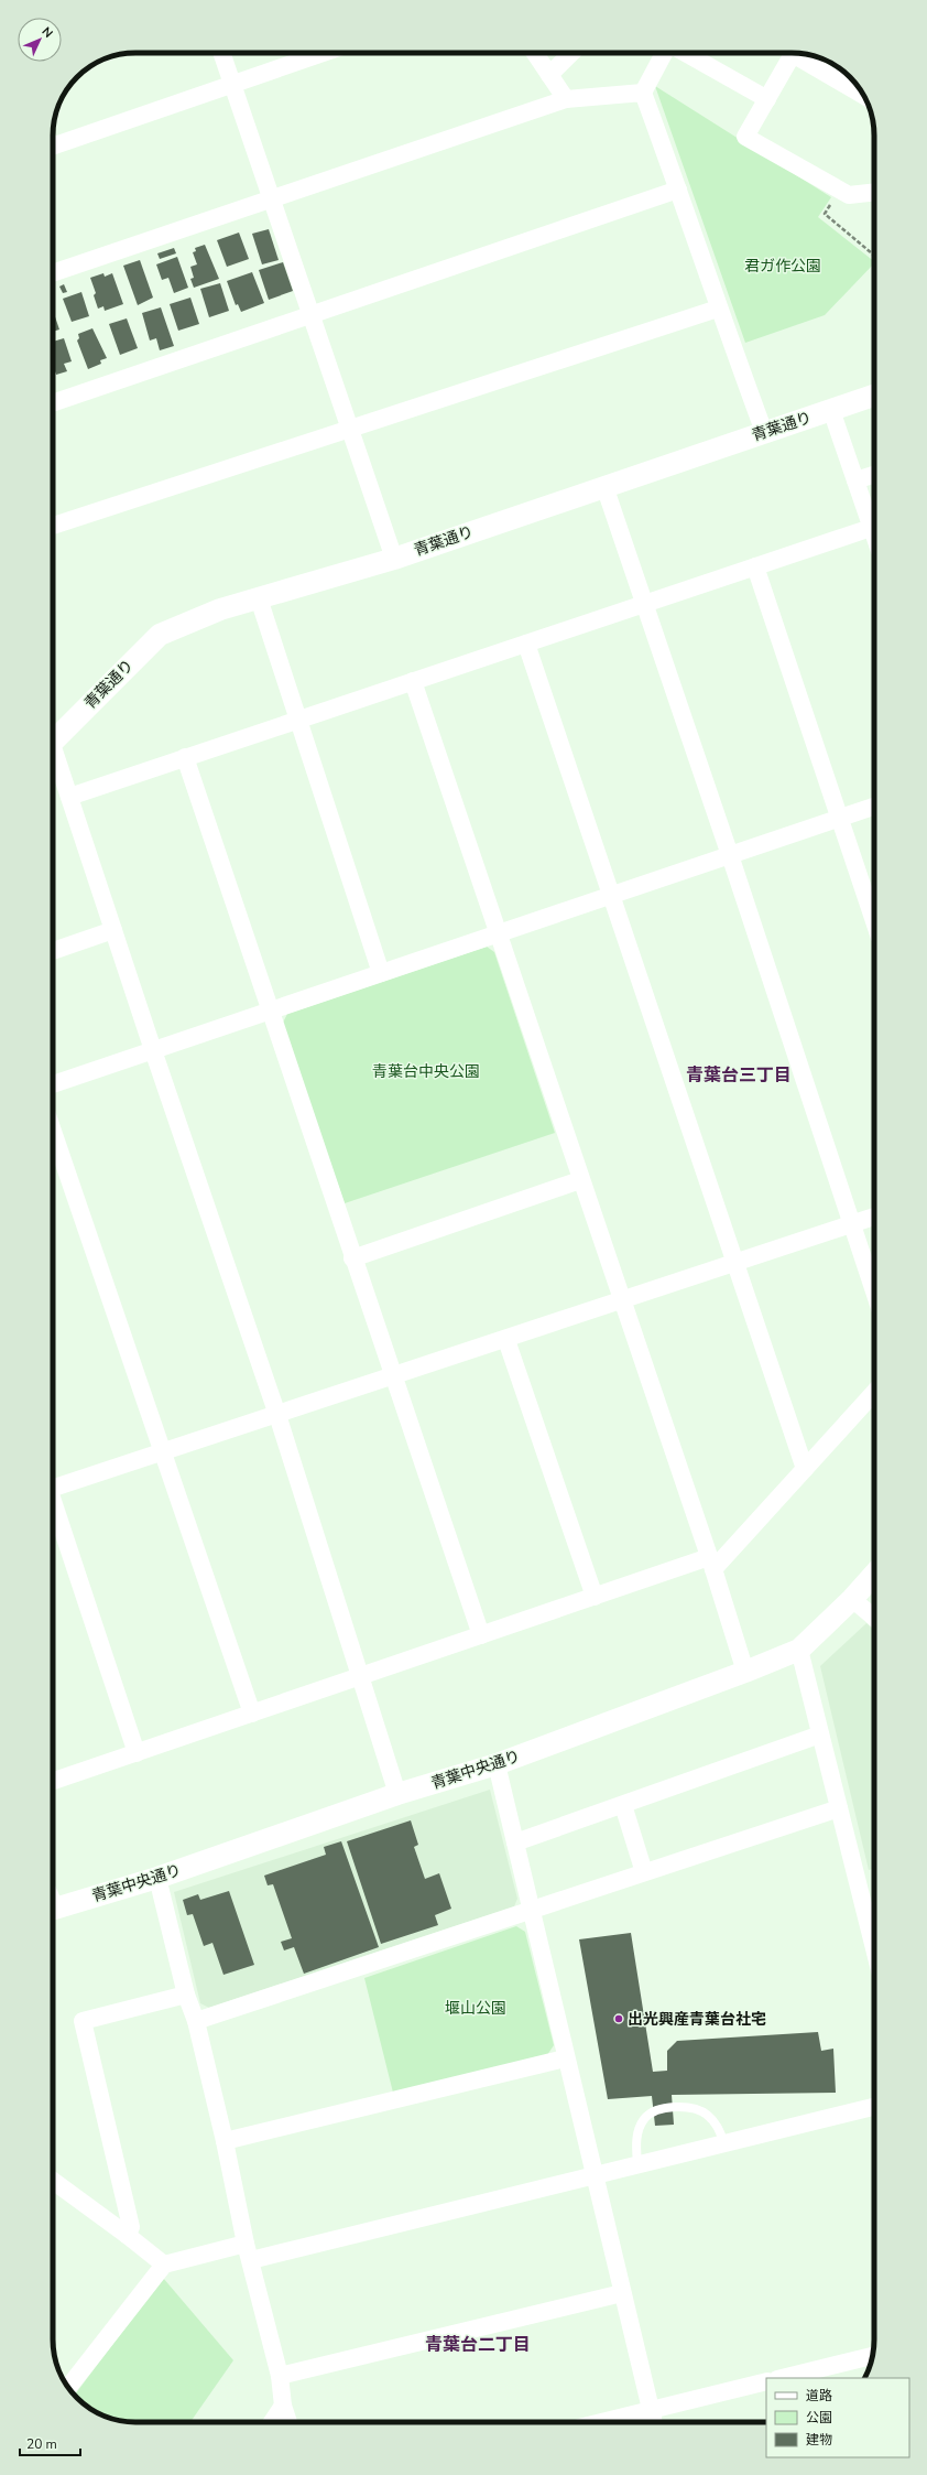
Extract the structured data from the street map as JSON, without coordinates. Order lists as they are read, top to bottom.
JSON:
{
  "streets": {
    "street": ["青葉通り", "青葉中央通り"]
  },
  "districts": ["青葉台三丁目", "青葉台二丁目"],
  "parks": ["君ガ作公園", "青葉台中央公園", "堰山公園"],
  "places": ["出光興産青葉台社宅"],
  "legend": ["道路", "公園", "建物"],
  "scale_bar": "20 m",
  "north": "top right"
}
